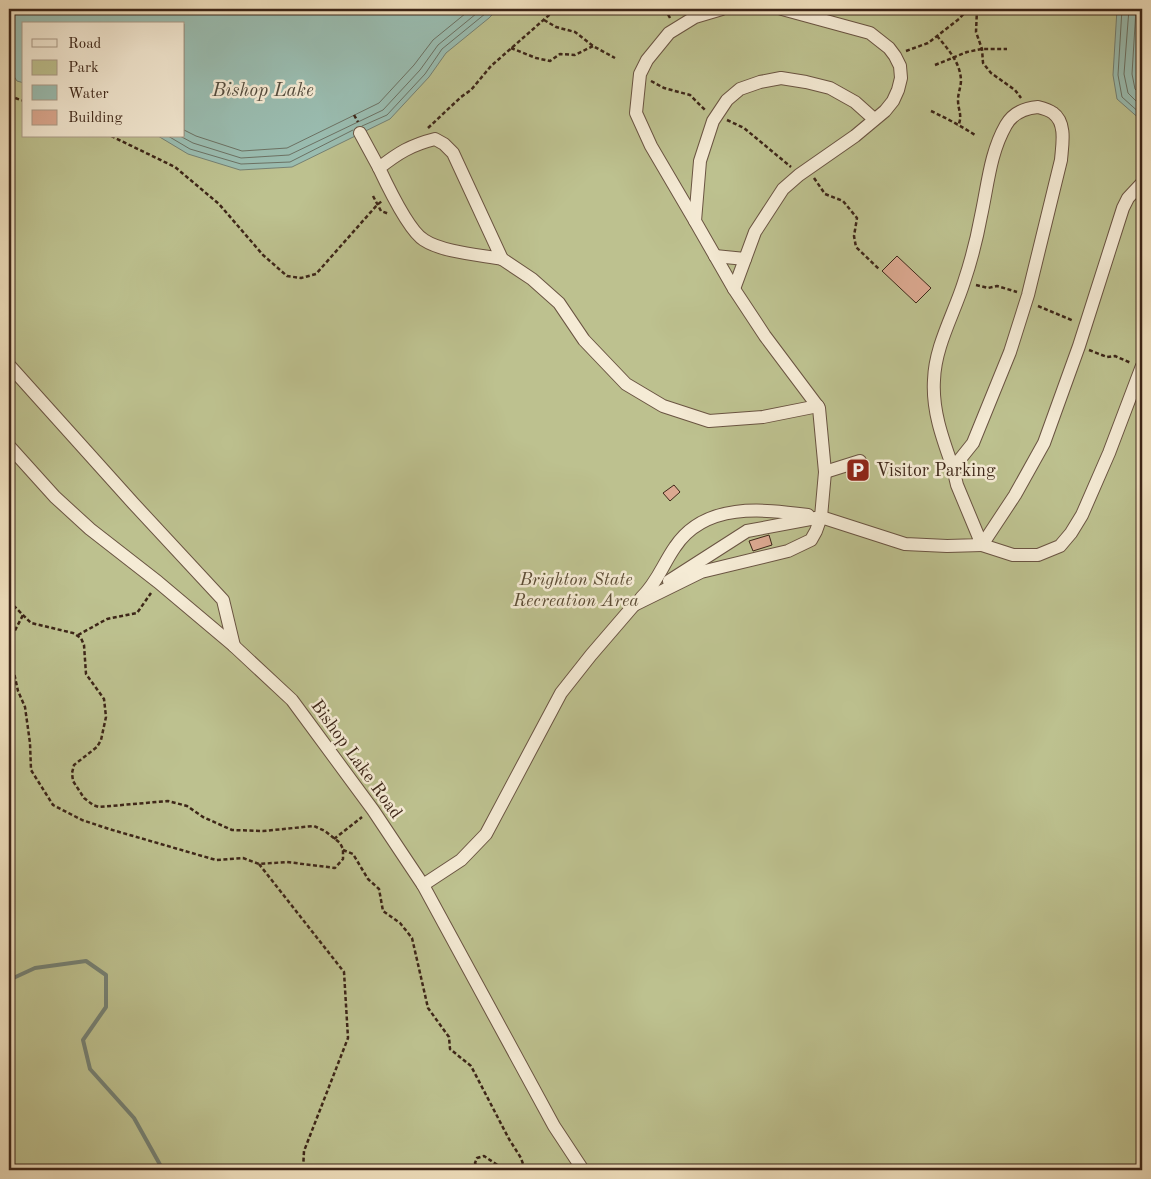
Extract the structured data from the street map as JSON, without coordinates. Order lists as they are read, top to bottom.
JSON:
{
  "streets": {
    "street": ["Bishop Lake Road"]
  },
  "water": ["Bishop Lake"],
  "parks": ["Brighton State Recreation Area"],
  "places": {
    "parking": ["Visitor Parking"]
  },
  "legend": [
    "Road",
    "Park",
    "Water",
    "Building"
  ]
}
